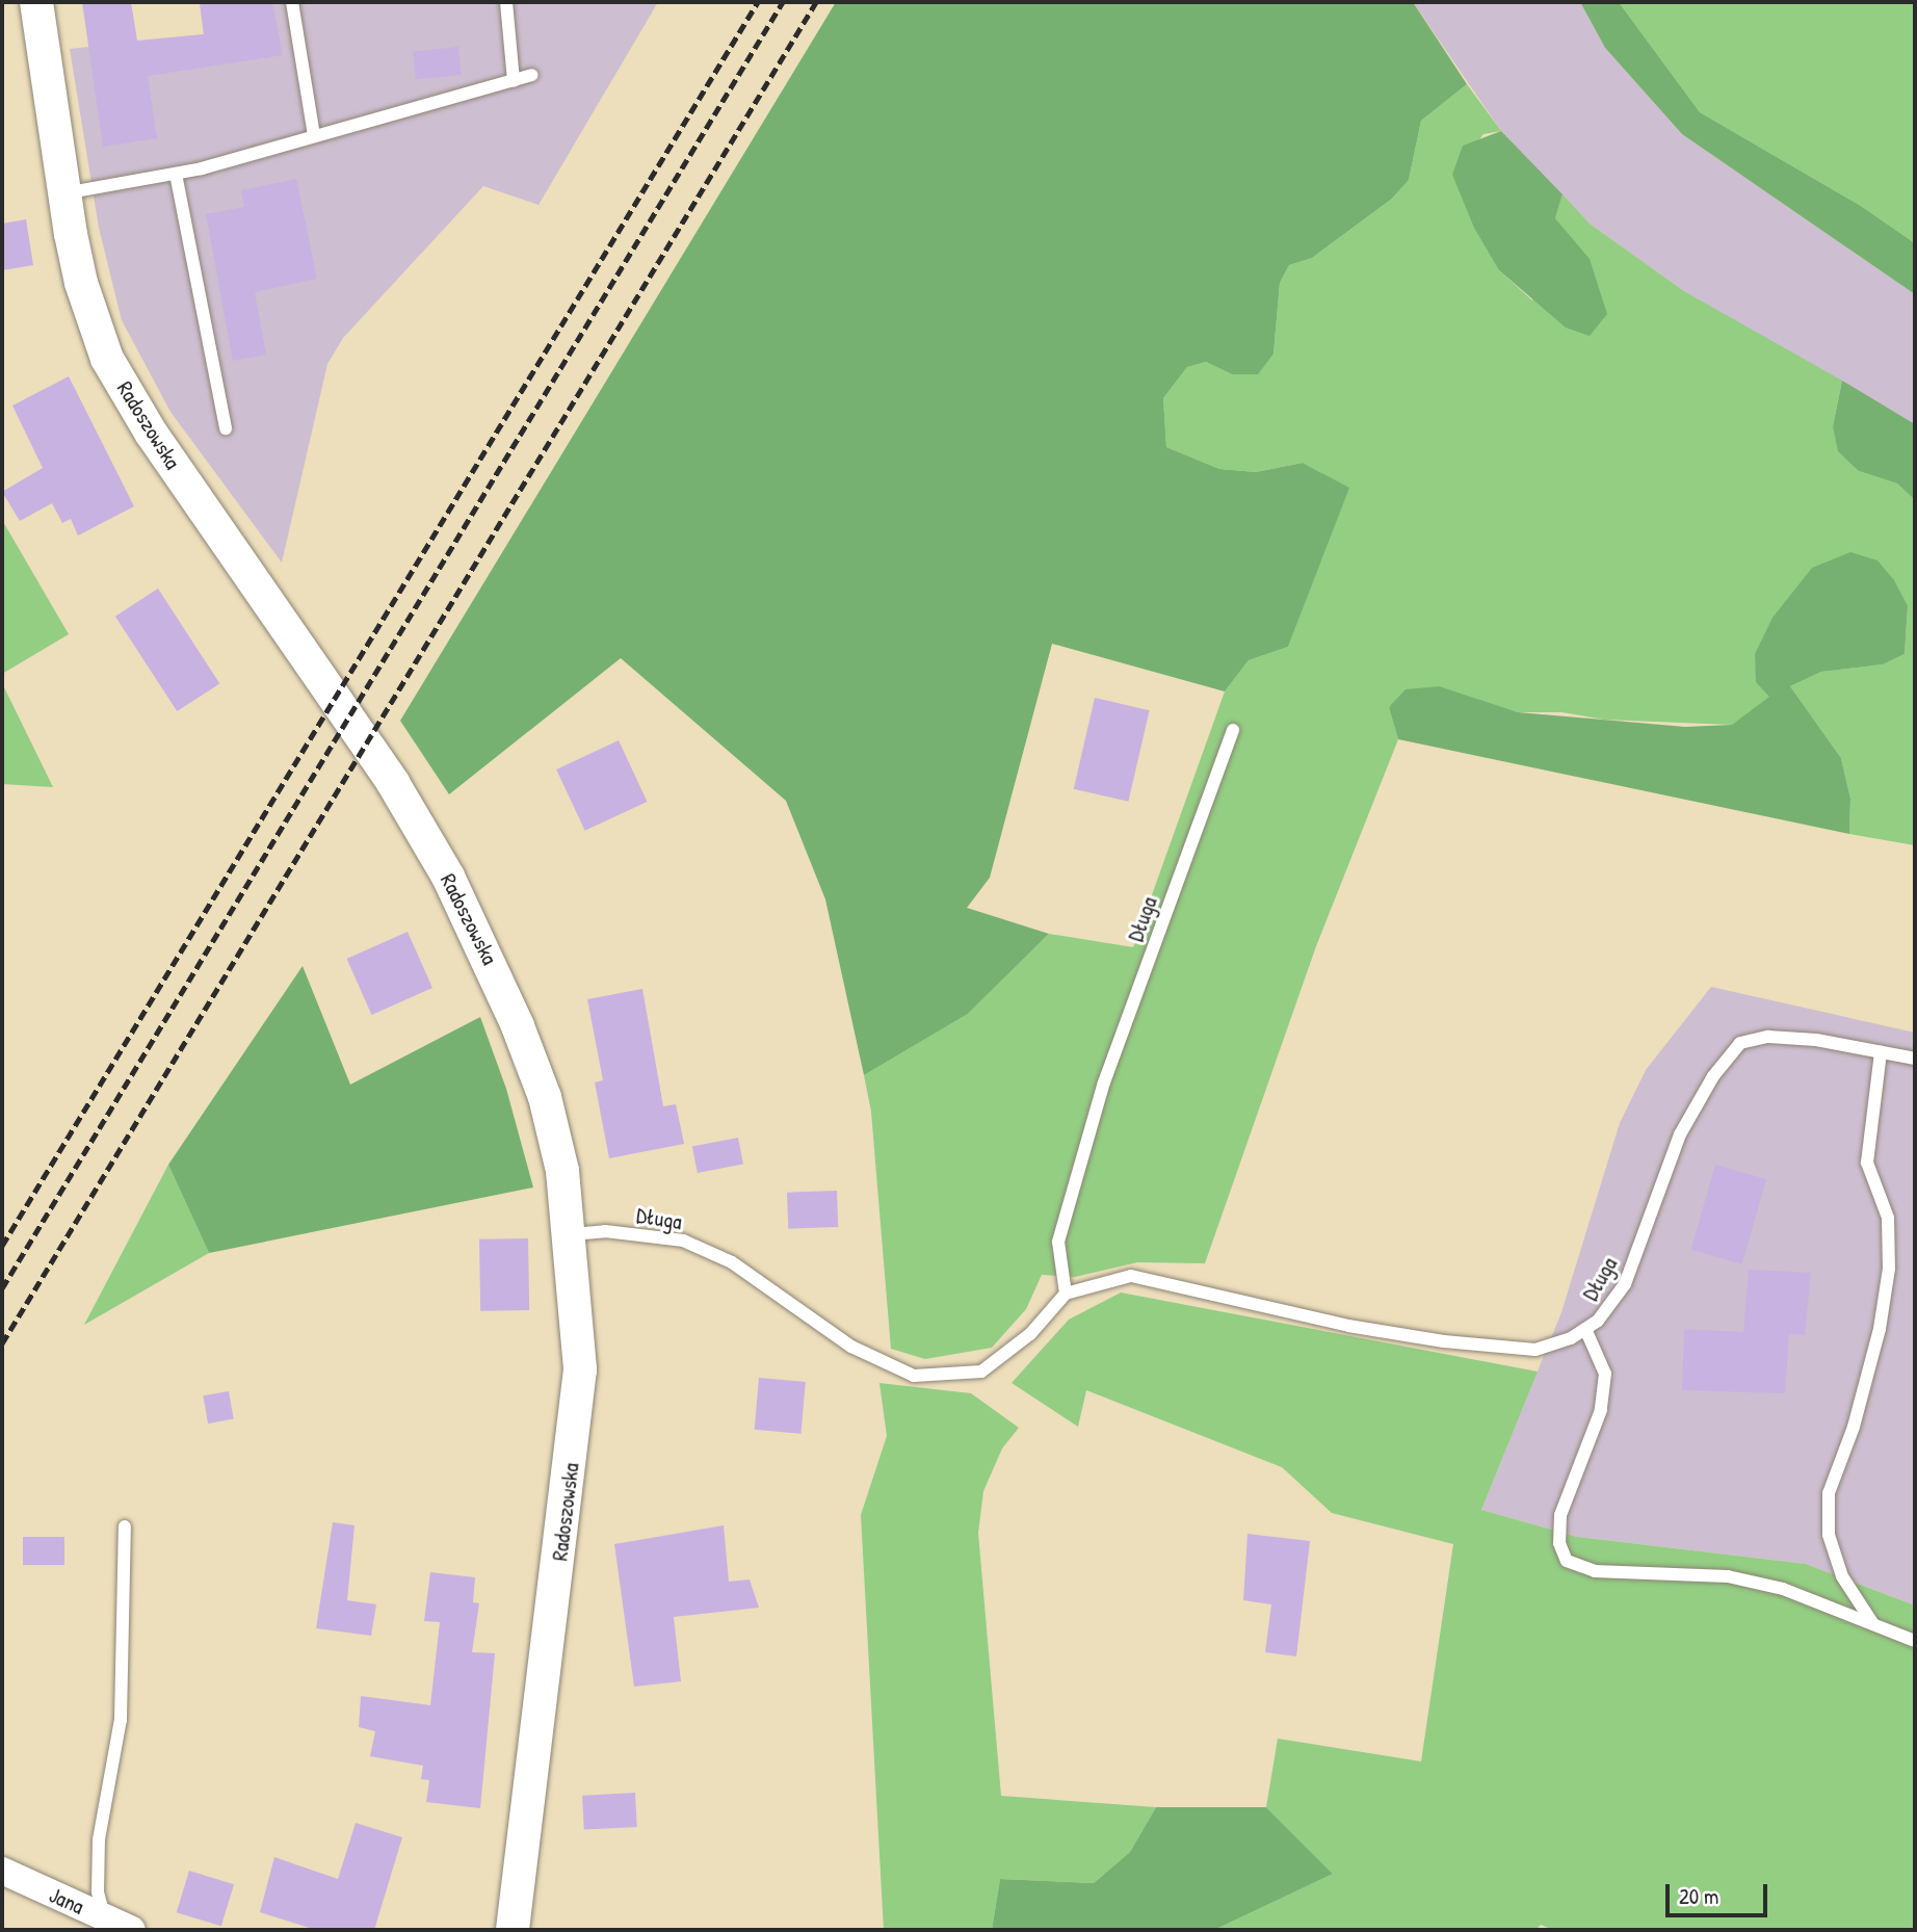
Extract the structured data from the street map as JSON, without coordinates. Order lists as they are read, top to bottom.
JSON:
{
  "streets": {
    "street": ["Radoszowska", "Jana"],
    "lane": ["Długa"]
  },
  "crossings": [
    ["Radoszowska", "Długa"]
  ],
  "scale_bar": "20 m"
}
